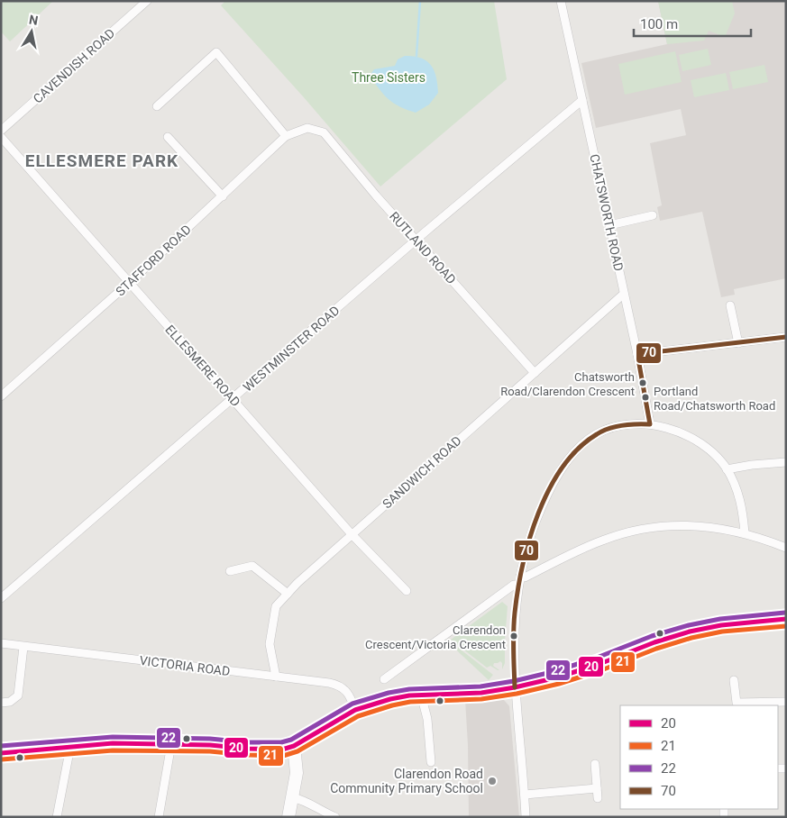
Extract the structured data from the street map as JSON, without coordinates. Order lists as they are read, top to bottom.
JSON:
{
  "streets": {
    "street": [
      "CAVENDISH ROAD",
      "CHATSWORTH ROAD",
      "RUTLAND ROAD",
      "STAFFORD ROAD",
      "WESTMINSTER ROAD",
      "ELLESMERE ROAD",
      "SANDWICH ROAD",
      "VICTORIA ROAD"
    ]
  },
  "crossings": [
    ["CHATSWORTH ROAD", "WESTMINSTER ROAD"],
    ["CHATSWORTH ROAD", "SANDWICH ROAD"],
    ["RUTLAND ROAD", "STAFFORD ROAD"],
    ["RUTLAND ROAD", "WESTMINSTER ROAD"],
    ["RUTLAND ROAD", "SANDWICH ROAD"],
    ["STAFFORD ROAD", "ELLESMERE ROAD"],
    ["WESTMINSTER ROAD", "ELLESMERE ROAD"],
    ["ELLESMERE ROAD", "SANDWICH ROAD"],
    ["SANDWICH ROAD", "VICTORIA ROAD"]
  ],
  "districts": ["ELLESMERE PARK"],
  "parks": ["Three Sisters"],
  "places": [
    "Chatsworth Road/Clarendon Crescent",
    "Portland Road/Chatsworth Road",
    "Clarendon Crescent/Victoria Crescent",
    "Clarendon Road Community Primary School"
  ],
  "lines": [
    "transit line 70",
    "transit line 22",
    "transit line 20",
    "transit line 21"
  ],
  "legend": [
    "20",
    "21",
    "22",
    "70"
  ],
  "scale_bar": "100 m",
  "north": "top"
}
